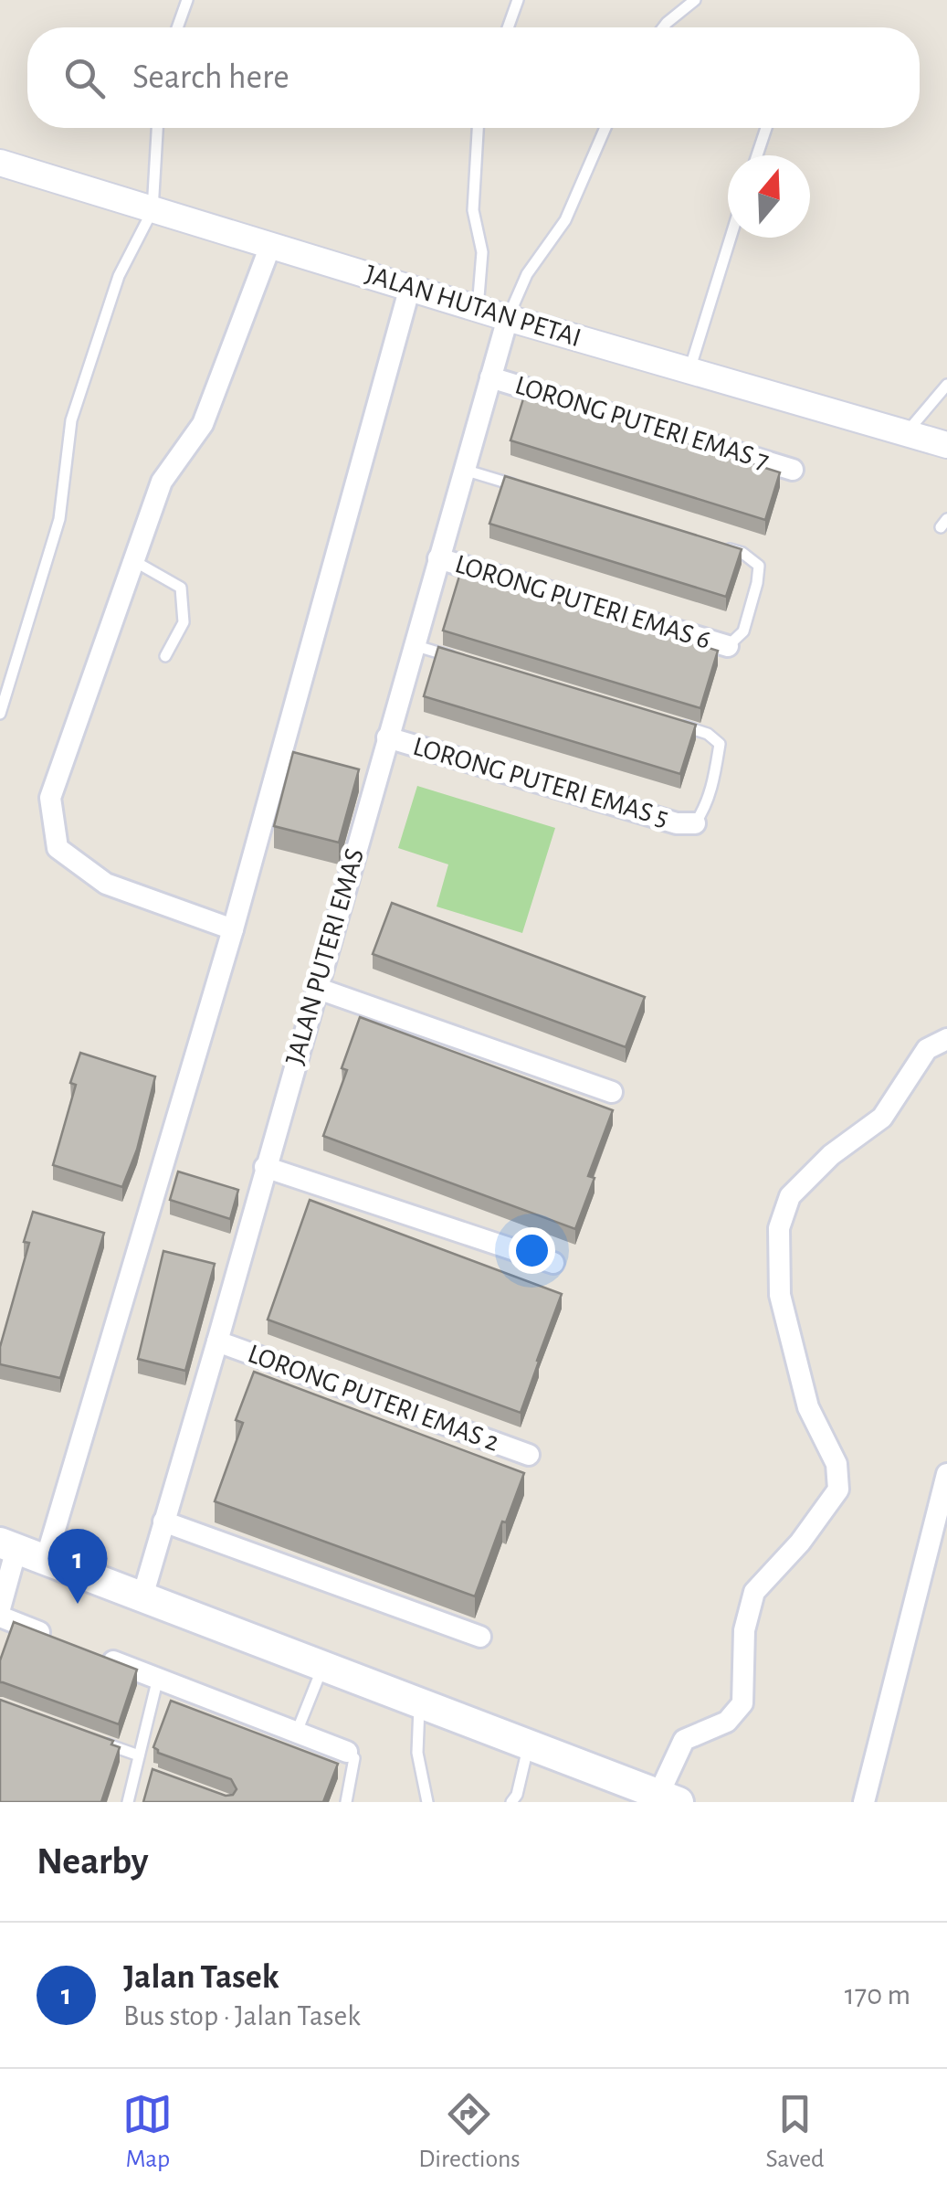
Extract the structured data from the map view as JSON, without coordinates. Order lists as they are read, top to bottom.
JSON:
{
  "streets": {
    "street": [
      "JALAN HUTAN PETAI",
      "LORONG PUTERI EMAS 7",
      "LORONG PUTERI EMAS 6",
      "LORONG PUTERI EMAS 5",
      "JALAN PUTERI EMAS",
      "LORONG PUTERI EMAS 2"
    ]
  },
  "crossings": [
    ["JALAN HUTAN PETAI", "JALAN PUTERI EMAS"],
    ["LORONG PUTERI EMAS 7", "JALAN PUTERI EMAS"],
    ["LORONG PUTERI EMAS 6", "JALAN PUTERI EMAS"],
    ["LORONG PUTERI EMAS 5", "JALAN PUTERI EMAS"],
    ["JALAN PUTERI EMAS", "LORONG PUTERI EMAS 2"]
  ],
  "north": "top",
  "page": {
    "search": "Search here",
    "pins": "1",
    "heading": "Nearby",
    "list": [
      {
        "mark": "1",
        "name": "Jalan Tasek",
        "note": "Bus stop · Jalan Tasek",
        "value": "170 m"
      }
    ],
    "nav": ["Map", "Directions", "Saved"]
  }
}
